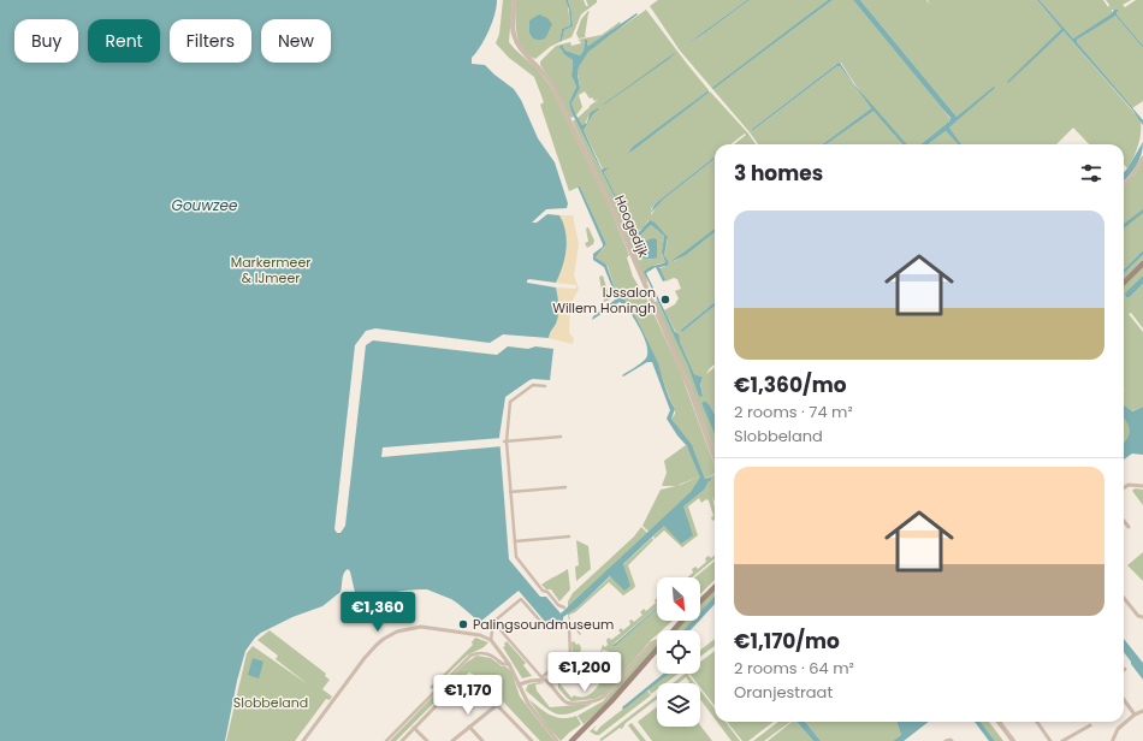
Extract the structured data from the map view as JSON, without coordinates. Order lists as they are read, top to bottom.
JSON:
{
  "streets": {
    "street": ["Hoogedijk"]
  },
  "water": ["Gouwzee"],
  "parks": ["Markermeer & IJmeer", "Slobbeland"],
  "places": ["IJssalon Willem Honingh", "Palingsoundmuseum"],
  "north": "bottom right",
  "page": {
    "chip": [
      "Buy",
      "Rent",
      "Filters",
      "New"
    ],
    "heading": "3 homes",
    "list": [
      {
        "name": "€1,360/mo",
        "note": "2 rooms · 74 m² · Slobbeland"
      },
      {
        "name": "€1,170/mo",
        "note": "2 rooms · 64 m² · Oranjestraat"
      }
    ],
    "price": ["€1,360", "€1,200", "€1,170"]
  }
}
